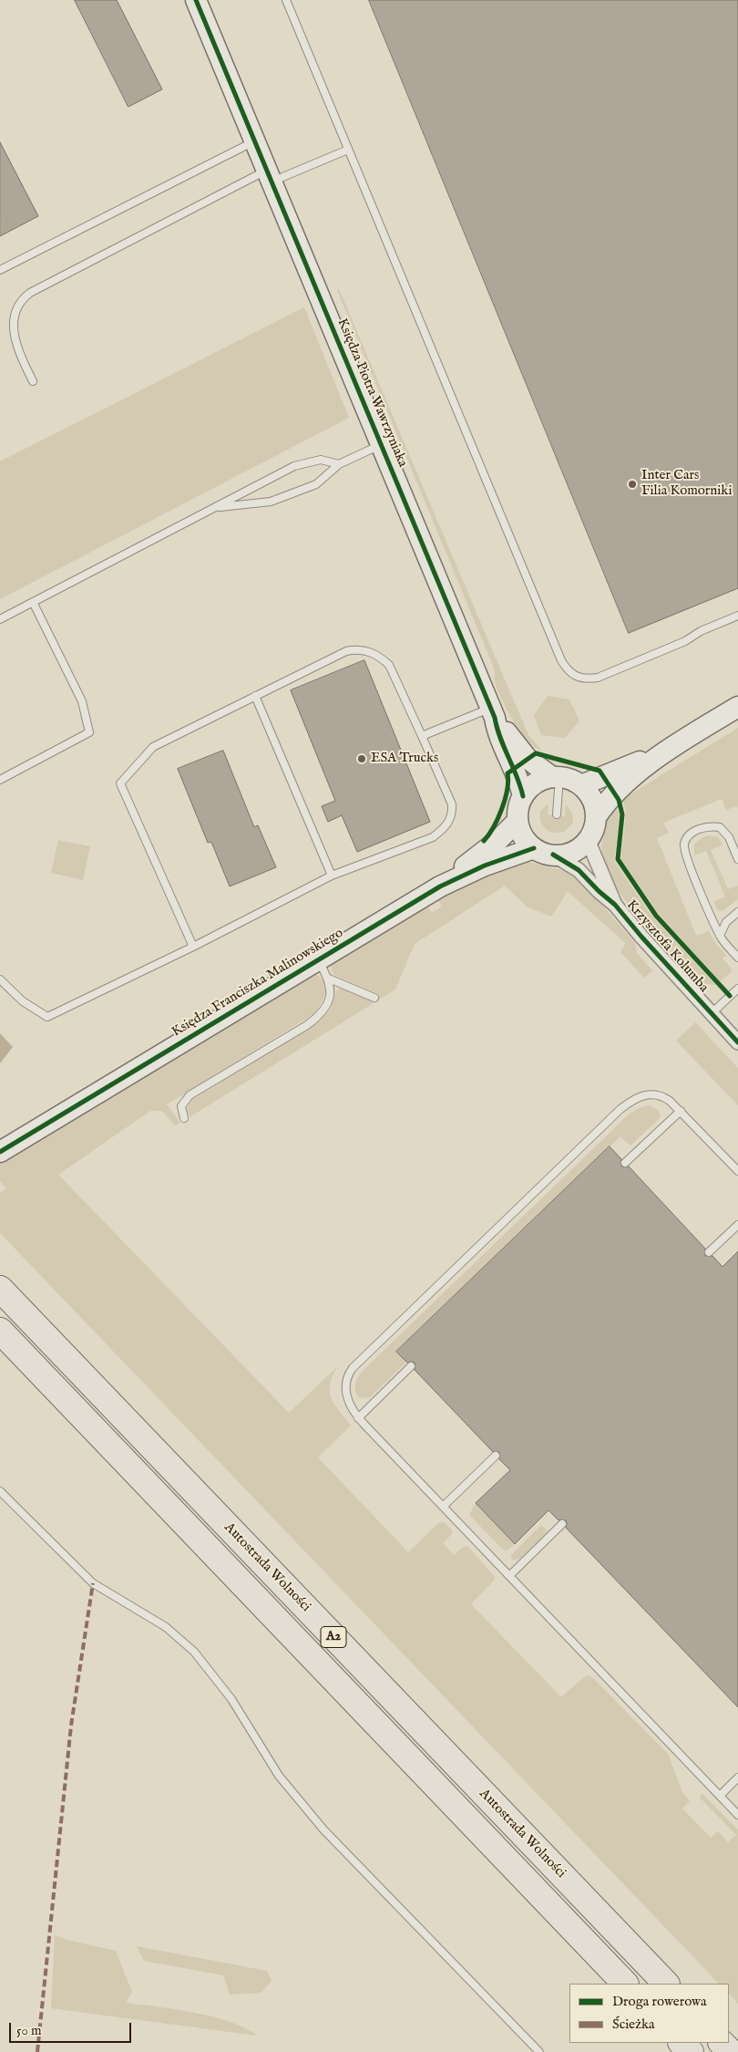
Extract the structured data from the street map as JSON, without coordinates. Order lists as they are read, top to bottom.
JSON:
{
  "streets": {
    "highway": ["Autostrada Wolności", "A2"],
    "street": ["Księdza Piotra Wawrzyniaka", "Krzysztofa Kolumba", "Księdza Franciszka Malinowskiego"]
  },
  "crossings": [
    ["Księdza Piotra Wawrzyniaka", "Krzysztofa Kolumba"],
    ["Księdza Piotra Wawrzyniaka", "Księdza Franciszka Malinowskiego"],
    ["Krzysztofa Kolumba", "Księdza Franciszka Malinowskiego"]
  ],
  "places": ["Inter Cars Filia Komorniki", "ESA Trucks"],
  "legend": ["Droga rowerowa", "Ścieżka"],
  "scale_bar": "50 m"
}
